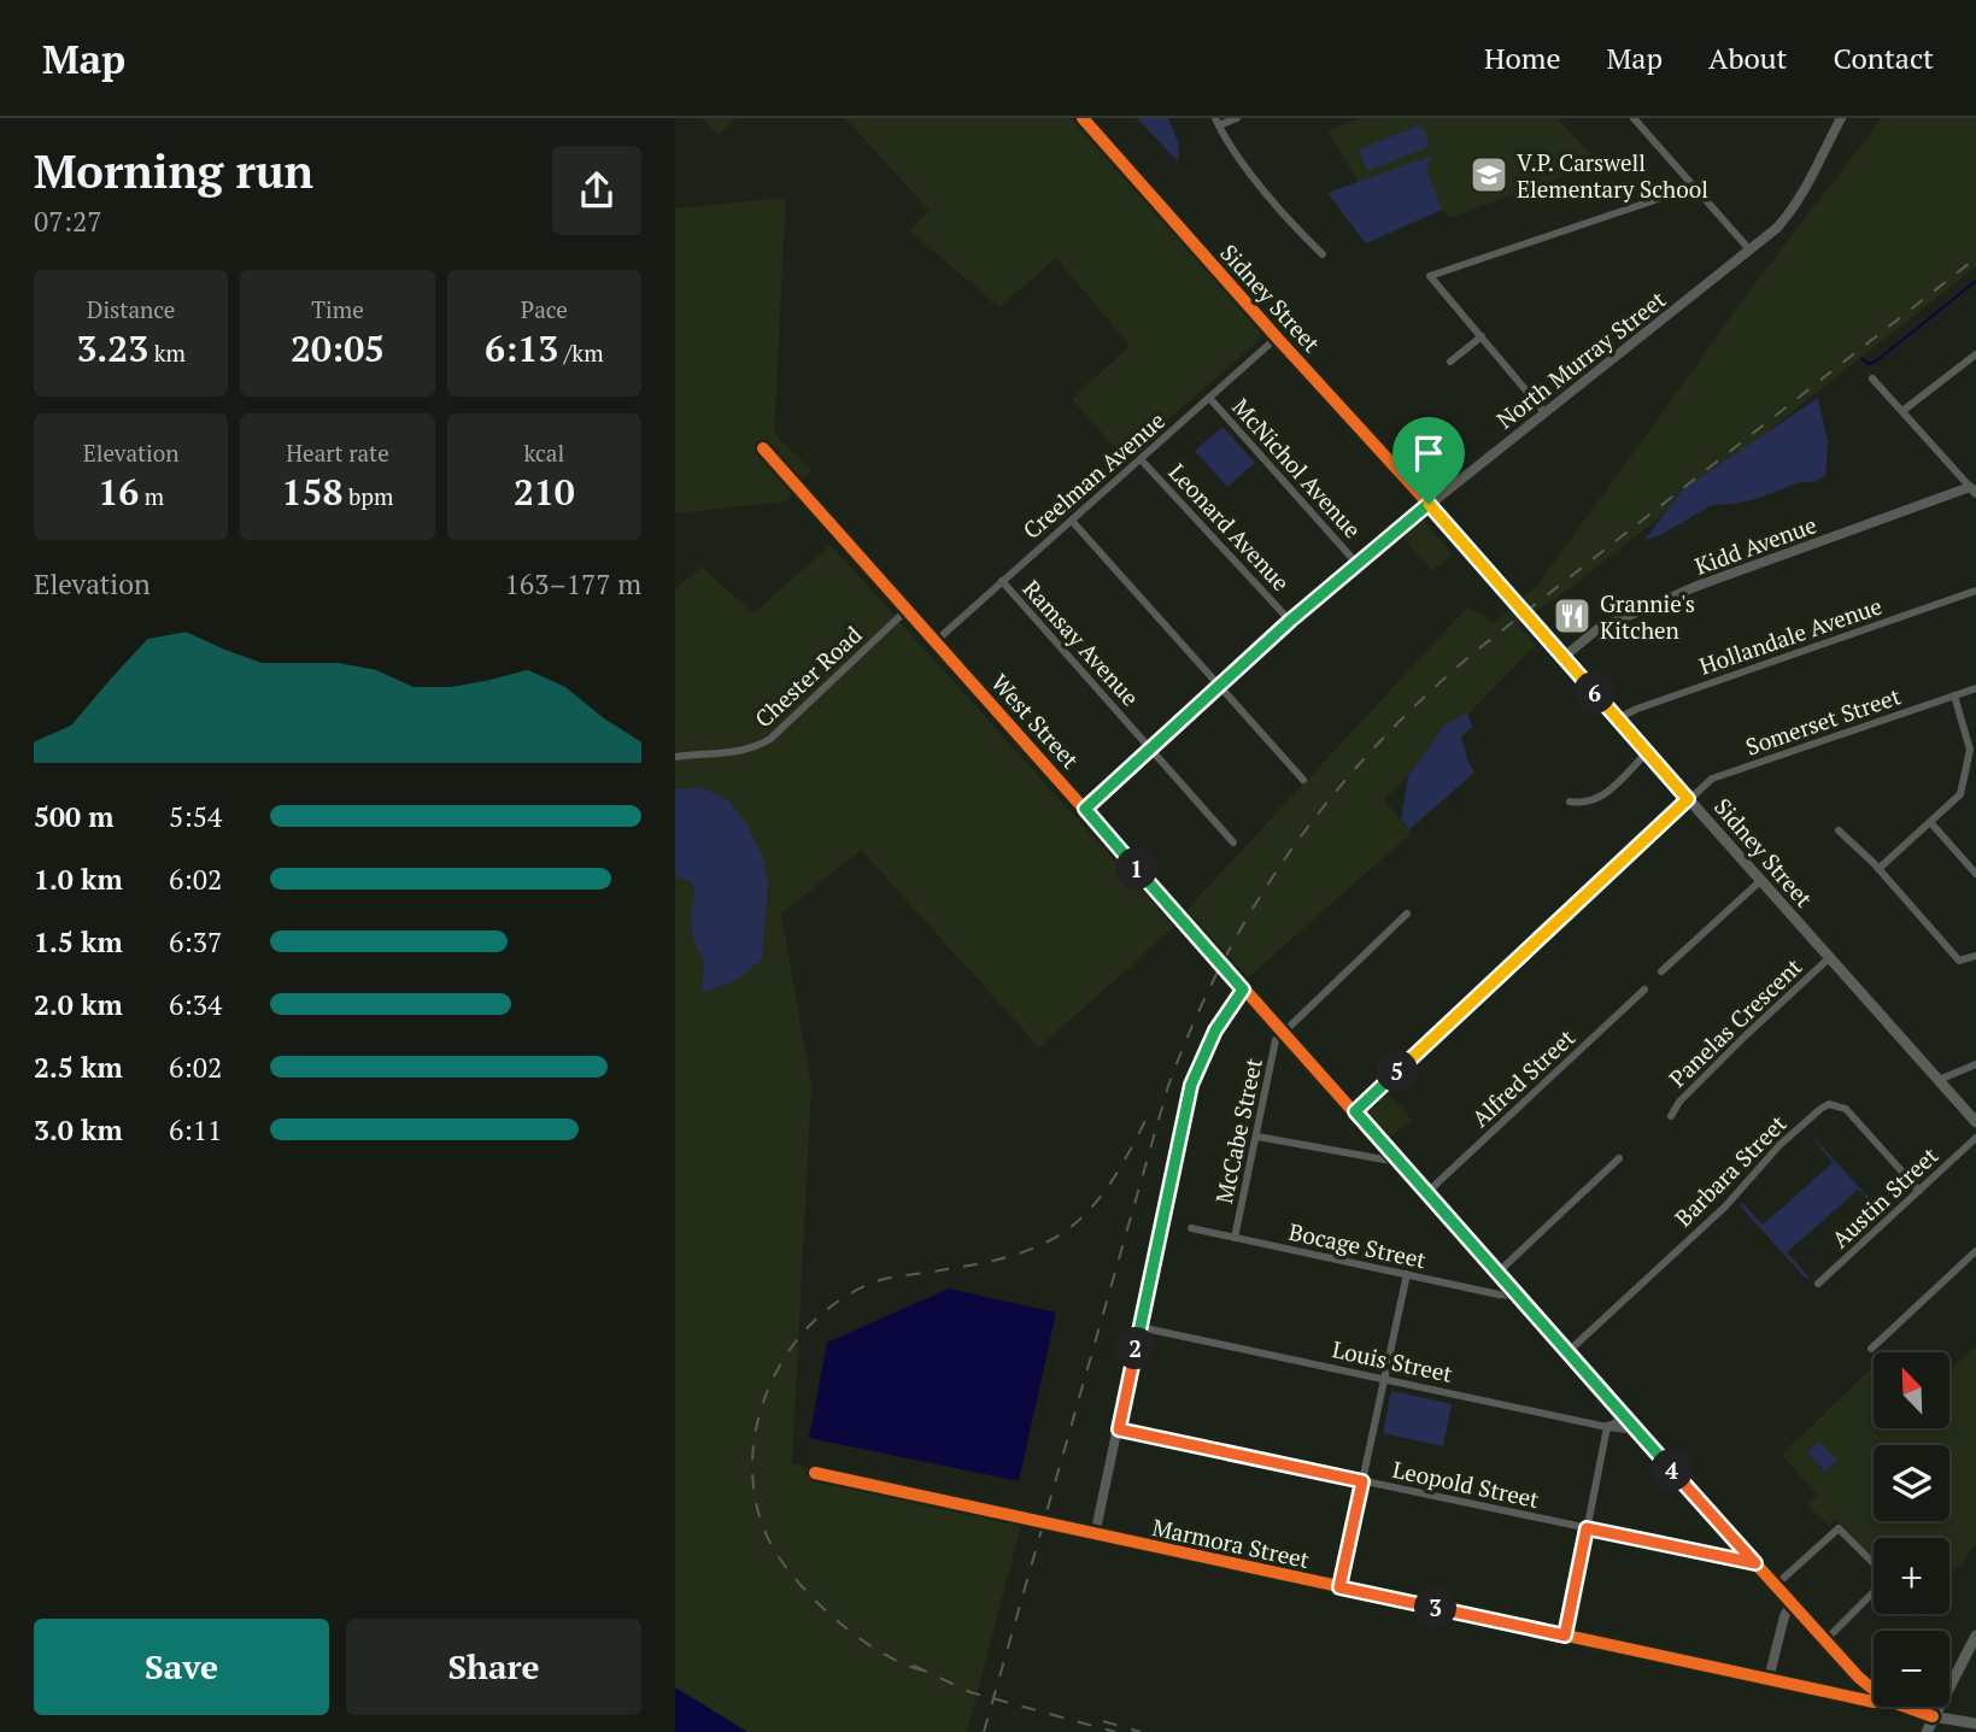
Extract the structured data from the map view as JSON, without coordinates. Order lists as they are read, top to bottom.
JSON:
{
  "streets": {
    "main road": ["Sidney Street", "Marmora Street"],
    "street": [
      "North Murray Street",
      "McNichol Avenue",
      "Creelman Avenue",
      "Leonard Avenue",
      "Kidd Avenue",
      "Hollandale Avenue",
      "Ramsay Avenue",
      "Chester Road",
      "West Street",
      "Somerset Street",
      "Panelas Crescent",
      "Alfred Street",
      "McCabe Street",
      "Barbara Street",
      "Austin Street",
      "Bocage Street",
      "Louis Street",
      "Leopold Street"
    ]
  },
  "crossings": [
    ["Sidney Street", "North Murray Street"],
    ["Sidney Street", "Creelman Avenue"],
    ["Sidney Street", "Kidd Avenue"],
    ["Sidney Street", "Hollandale Avenue"],
    ["Sidney Street", "Somerset Street"],
    ["Sidney Street", "Panelas Crescent"],
    ["North Murray Street", "McNichol Avenue"],
    ["North Murray Street", "Leonard Avenue"],
    ["North Murray Street", "Ramsay Avenue"],
    ["North Murray Street", "West Street"],
    ["McNichol Avenue", "Creelman Avenue"],
    ["Creelman Avenue", "Leonard Avenue"],
    ["Creelman Avenue", "Ramsay Avenue"],
    ["Creelman Avenue", "West Street"],
    ["Chester Road", "West Street"],
    ["West Street", "Somerset Street"],
    ["West Street", "Alfred Street"],
    ["West Street", "McCabe Street"],
    ["West Street", "Barbara Street"],
    ["West Street", "Bocage Street"],
    ["West Street", "Louis Street"],
    ["West Street", "Leopold Street"],
    ["McCabe Street", "Bocage Street"],
    ["Barbara Street", "Austin Street"]
  ],
  "places": {
    "school or university": ["V.P. Carswell Elementary School"],
    "restaurant": ["Grannie's Kitchen"]
  },
  "north": "top left",
  "page": {
    "header": "Map",
    "nav": [
      "Home",
      "Map",
      "About",
      "Contact"
    ],
    "heading": ["Morning run", "07:27"],
    "stats": [
      ["Distance", "3.23 km"],
      ["Time", "20:05"],
      ["Pace", "6:13 /km"],
      ["Elevation", "16 m"],
      ["Heart rate", "158 bpm"],
      ["kcal", "210"]
    ],
    "chart": ["Elevation", "163–177 m"],
    "pins": [
      "6",
      "1",
      "5",
      "2",
      "4",
      "3"
    ],
    "list": [
      {
        "name": "500 m",
        "note": "5:54"
      },
      {
        "name": "1.0 km",
        "note": "6:02"
      },
      {
        "name": "1.5 km",
        "note": "6:37"
      },
      {
        "name": "2.0 km",
        "note": "6:34"
      },
      {
        "name": "2.5 km",
        "note": "6:02"
      },
      {
        "name": "3.0 km",
        "note": "6:11"
      }
    ],
    "map_buttons": ["+", "−"],
    "buttons": ["Save", "Share"]
  }
}
